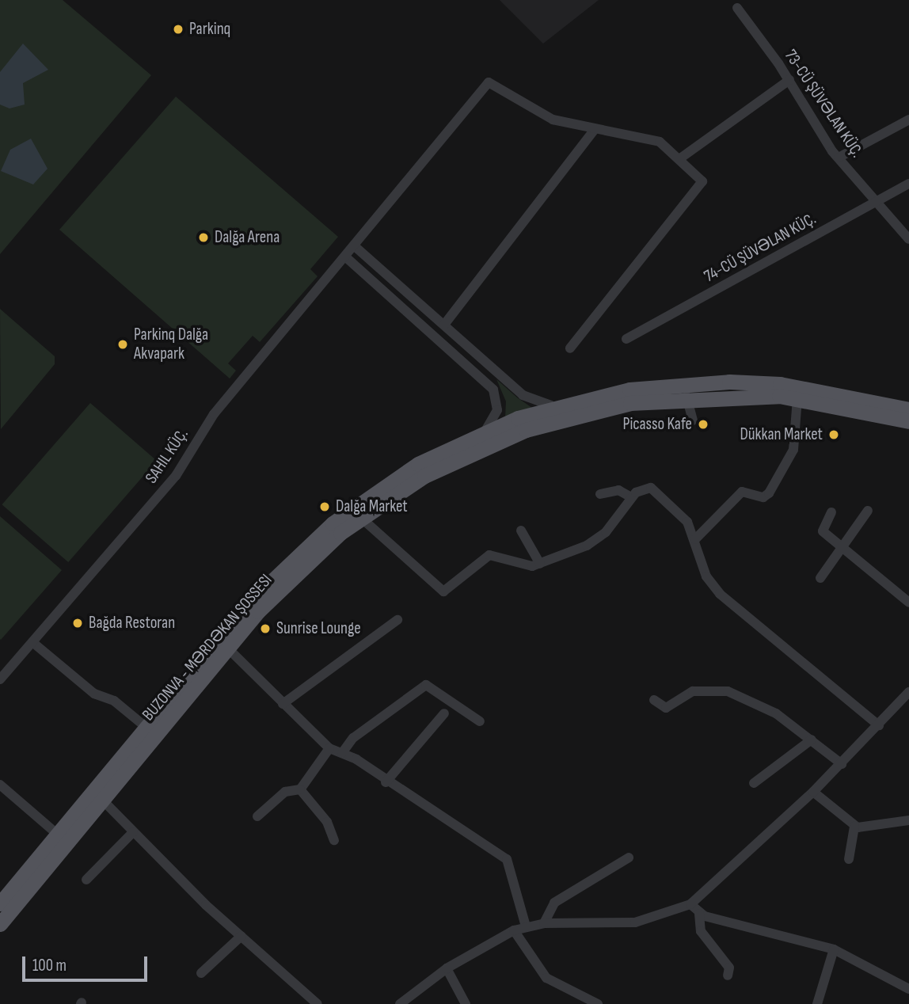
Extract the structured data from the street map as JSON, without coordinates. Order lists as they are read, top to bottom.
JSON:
{
  "streets": {
    "main road": ["BUZONVA - MƏRDƏKAN ŞOSSESI"],
    "street": ["73-CÜ ŞÜVƏLAN KÜÇ.", "74-CÜ ŞÜVƏLAN KÜÇ.", "SAHIL KÜÇ."]
  },
  "crossings": [
    ["73-CÜ ŞÜVƏLAN KÜÇ.", "74-CÜ ŞÜVƏLAN KÜÇ."]
  ],
  "places": [
    "Parkinq",
    "Dalğa Arena",
    "Parkinq Dalğa Akvapark",
    "Picasso Kafe",
    "Dükkan Market",
    "Dalğa Market",
    "Bağda Restoran",
    "Sunrise Lounge"
  ],
  "scale_bar": "100 m"
}
